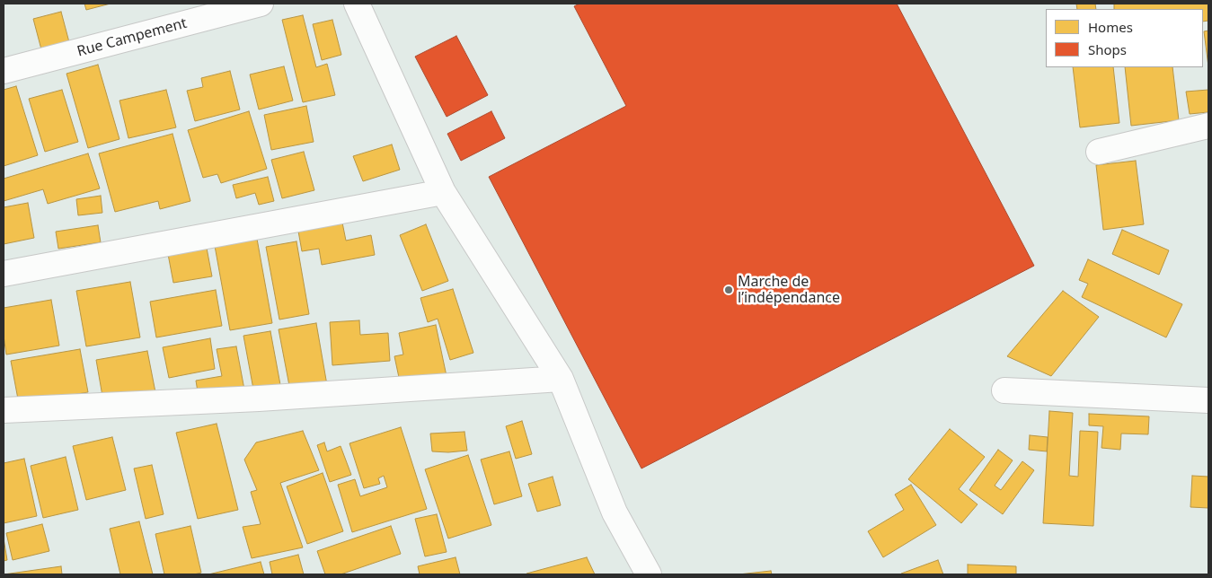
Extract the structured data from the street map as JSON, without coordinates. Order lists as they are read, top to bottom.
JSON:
{
  "streets": {
    "street": ["Rue Campement"]
  },
  "places": ["Marche de l’indépendance"],
  "legend": ["Homes", "Shops"]
}
